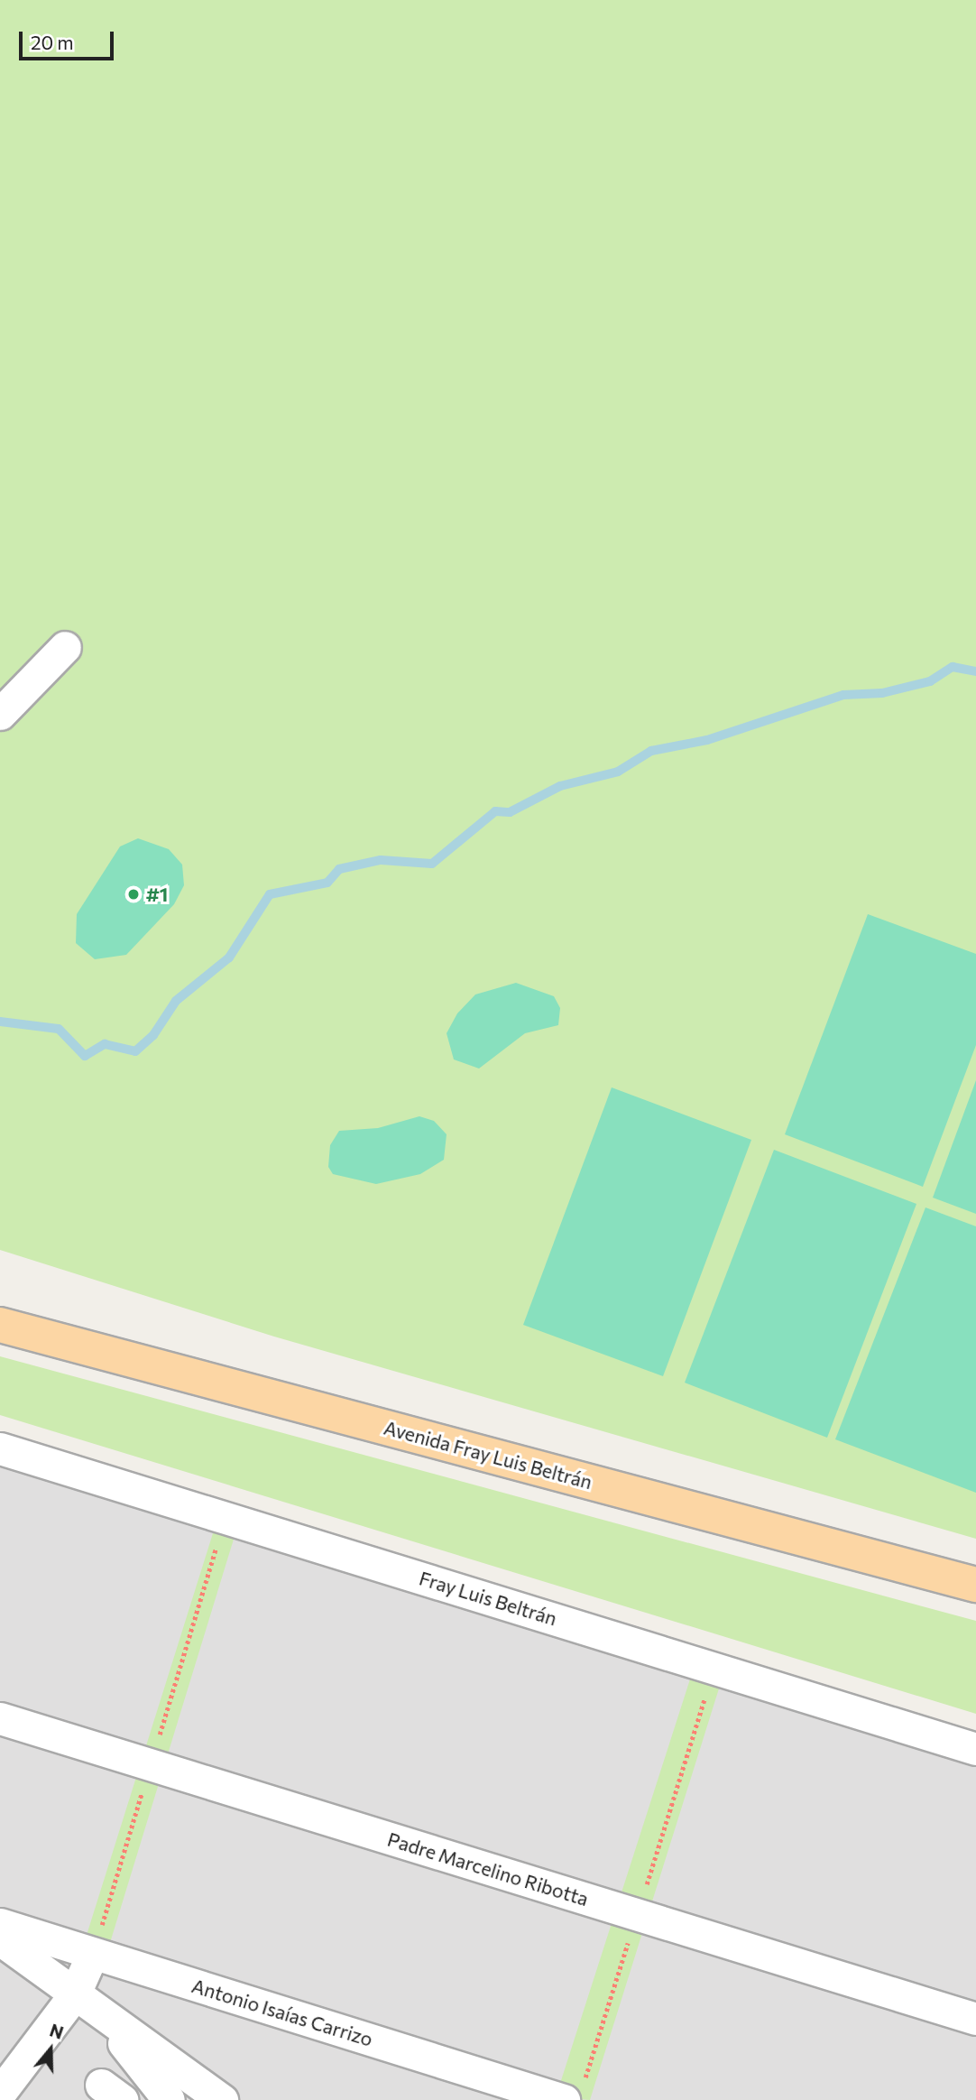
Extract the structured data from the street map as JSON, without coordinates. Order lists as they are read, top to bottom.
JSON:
{
  "streets": {
    "main road": ["Avenida Fray Luis Beltrán"],
    "street": ["Fray Luis Beltrán", "Padre Marcelino Ribotta", "Antonio Isaías Carrizo"]
  },
  "places": ["#1"],
  "scale_bar": "20 m",
  "north": "top"
}
